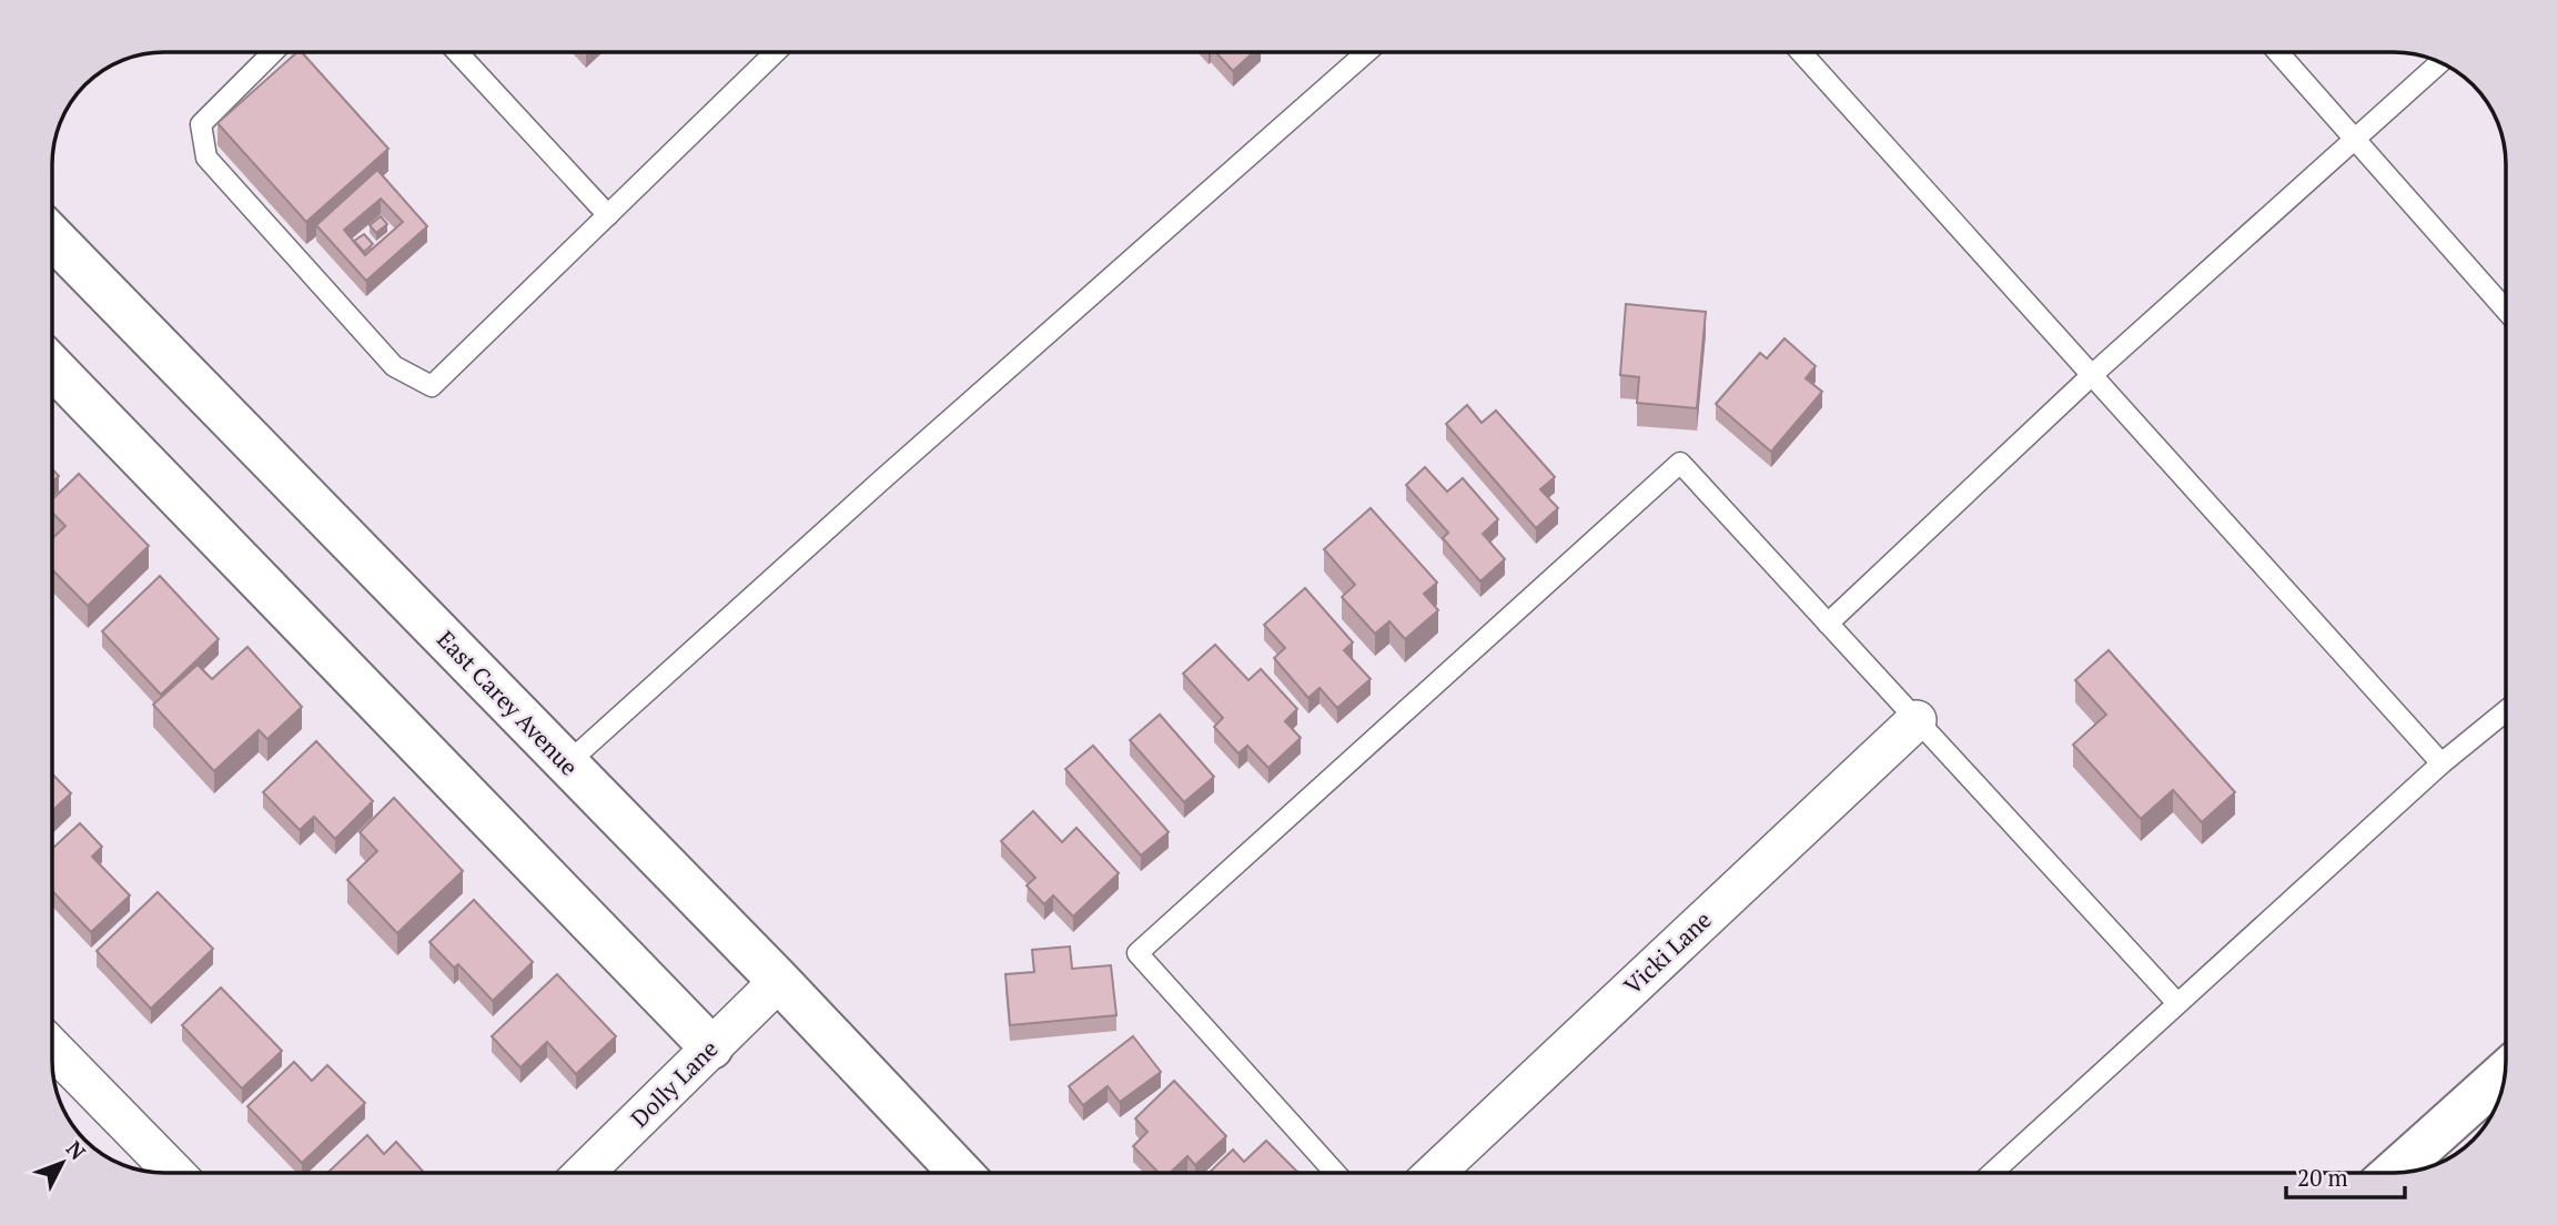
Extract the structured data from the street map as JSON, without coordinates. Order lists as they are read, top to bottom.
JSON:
{
  "streets": {
    "main road": ["East Carey Avenue"],
    "street": ["Vicki Lane", "Dolly Lane"]
  },
  "crossings": [
    ["East Carey Avenue", "Dolly Lane"]
  ],
  "scale_bar": "20 m",
  "north": "top right"
}
